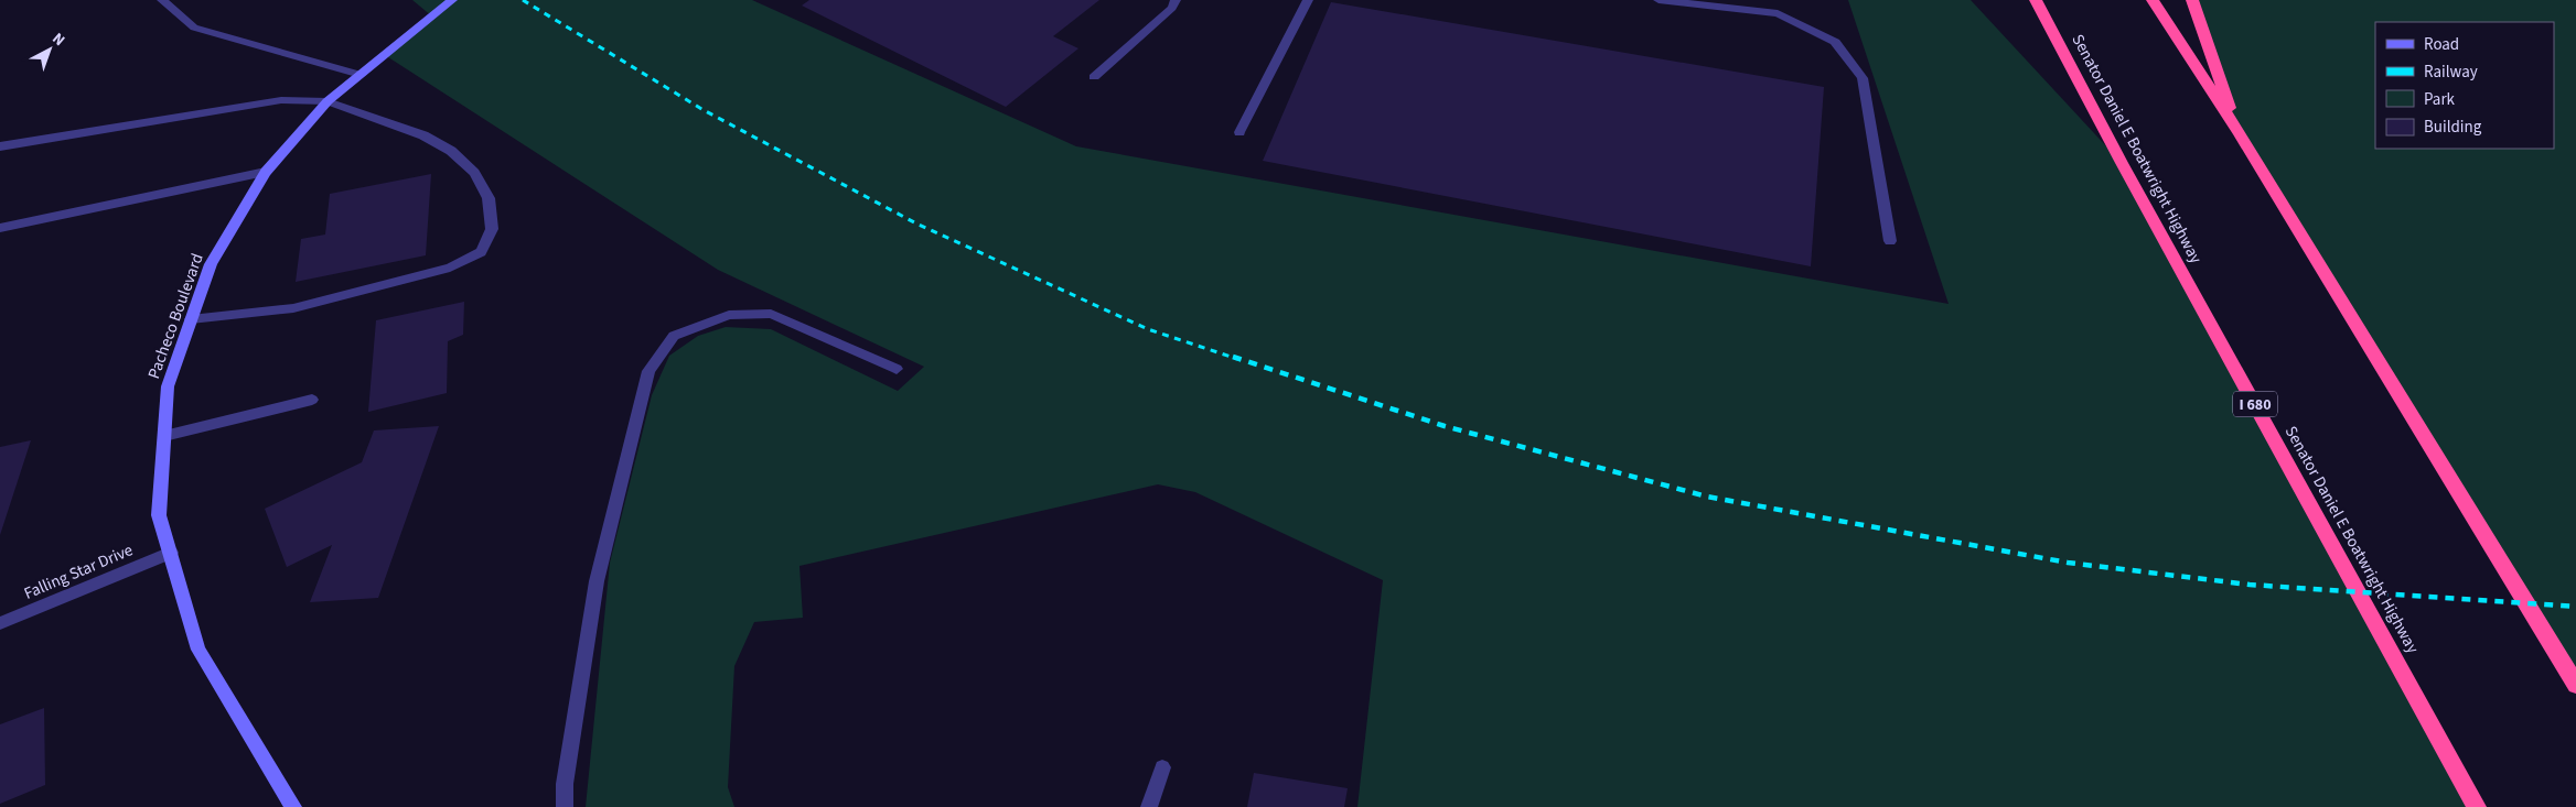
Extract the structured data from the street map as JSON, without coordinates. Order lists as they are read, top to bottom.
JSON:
{
  "streets": {
    "highway": ["Senator Daniel E Boatwright Highway", "I 680"],
    "main road": ["Pacheco Boulevard"],
    "street": ["Falling Star Drive"]
  },
  "crossings": [
    ["Pacheco Boulevard", "Falling Star Drive"]
  ],
  "legend": [
    "Road",
    "Railway",
    "Park",
    "Building"
  ],
  "north": "top right"
}
